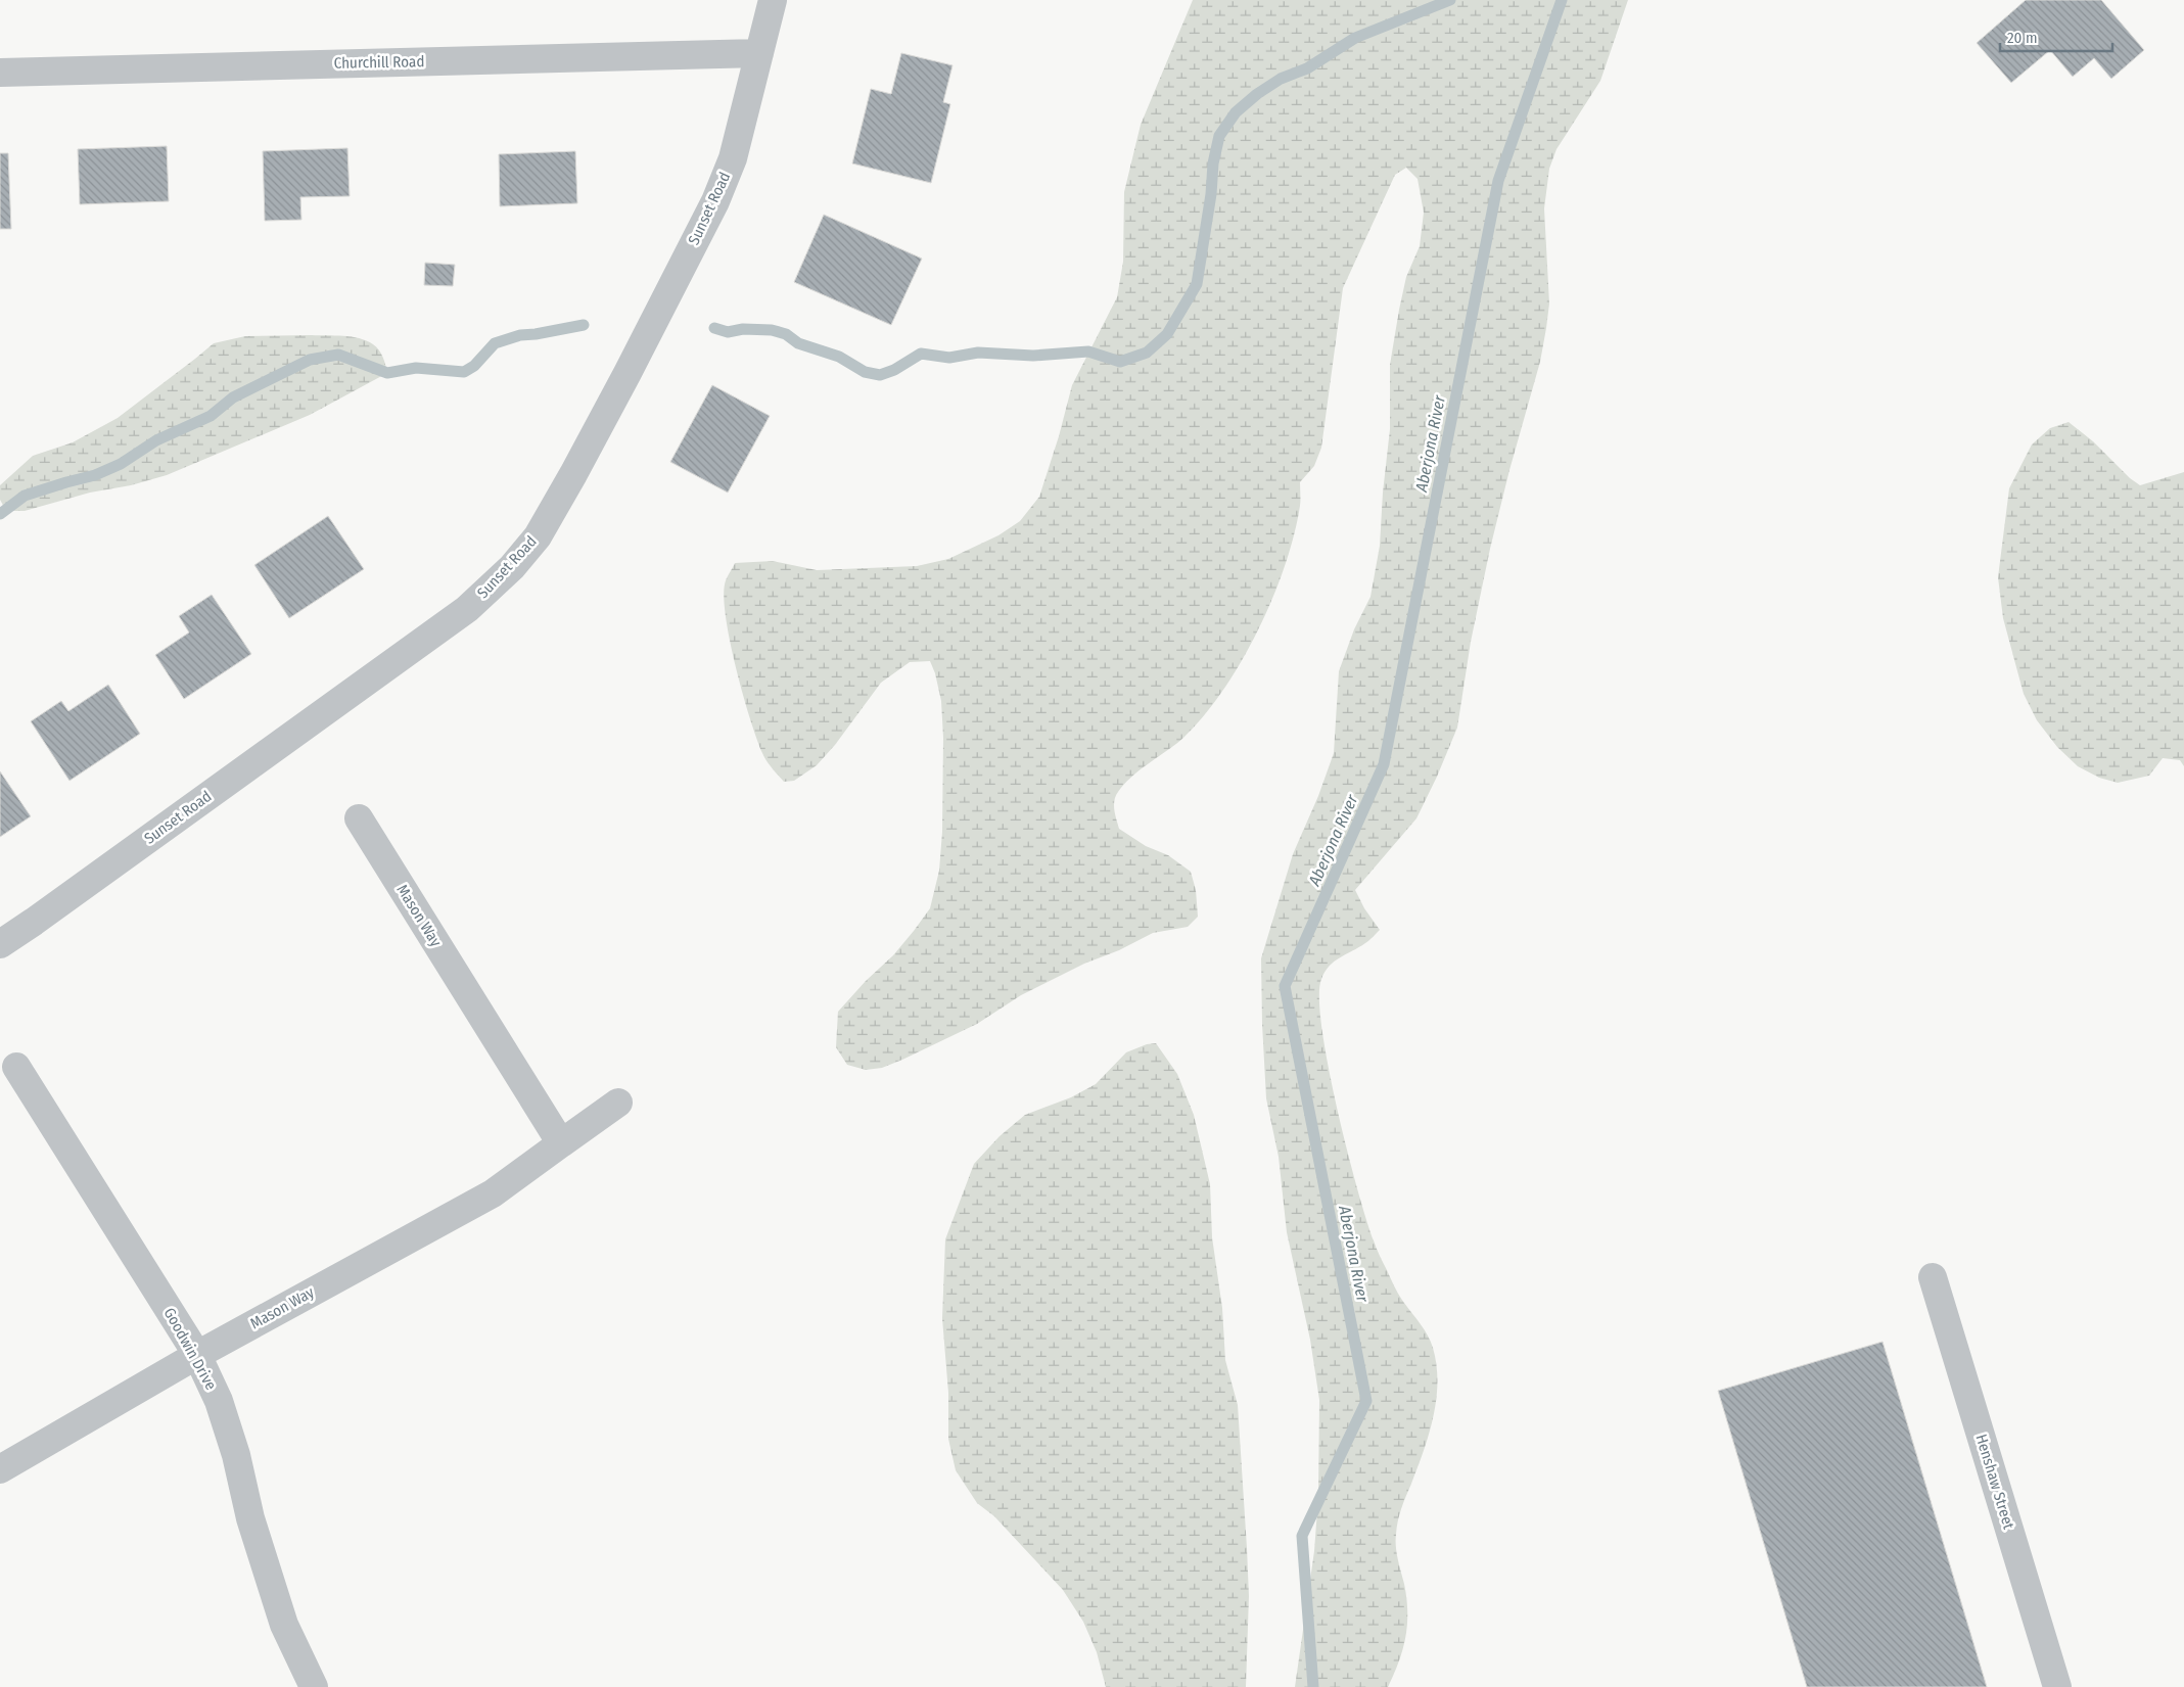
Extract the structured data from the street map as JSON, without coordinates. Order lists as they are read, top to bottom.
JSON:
{
  "streets": {
    "street": [
      "Churchill Road",
      "Sunset Road",
      "Mason Way",
      "Goodwin Drive",
      "Henshaw Street"
    ]
  },
  "crossings": [
    ["Churchill Road", "Sunset Road"],
    ["Mason Way", "Goodwin Drive"]
  ],
  "water": ["Aberjona River"],
  "scale_bar": "20 m"
}
